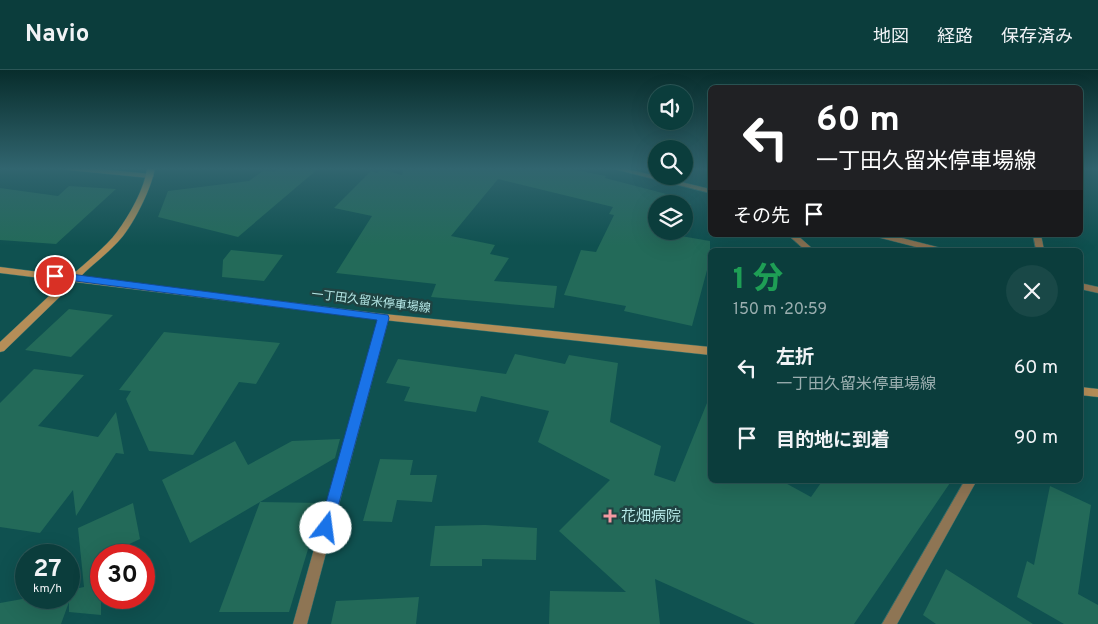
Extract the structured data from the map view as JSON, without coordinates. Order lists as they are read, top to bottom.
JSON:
{
  "streets": {
    "main road": ["一丁田久留米停車場線"]
  },
  "places": {
    "health": ["花畑病院"]
  },
  "page": {
    "header": "Navio",
    "nav": ["地図", "経路", "保存済み"],
    "turn": ["60 m", "一丁田久留米停車場線"],
    "then": "その先",
    "heading": ["1 分", "150 m · 20:59"],
    "list": [
      {
        "name": "左折",
        "note": "一丁田久留米停車場線",
        "value": "60 m"
      },
      {
        "name": "目的地に到着",
        "value": "90 m"
      }
    ],
    "speed": "27 km/h",
    "limit": "30"
  }
}
